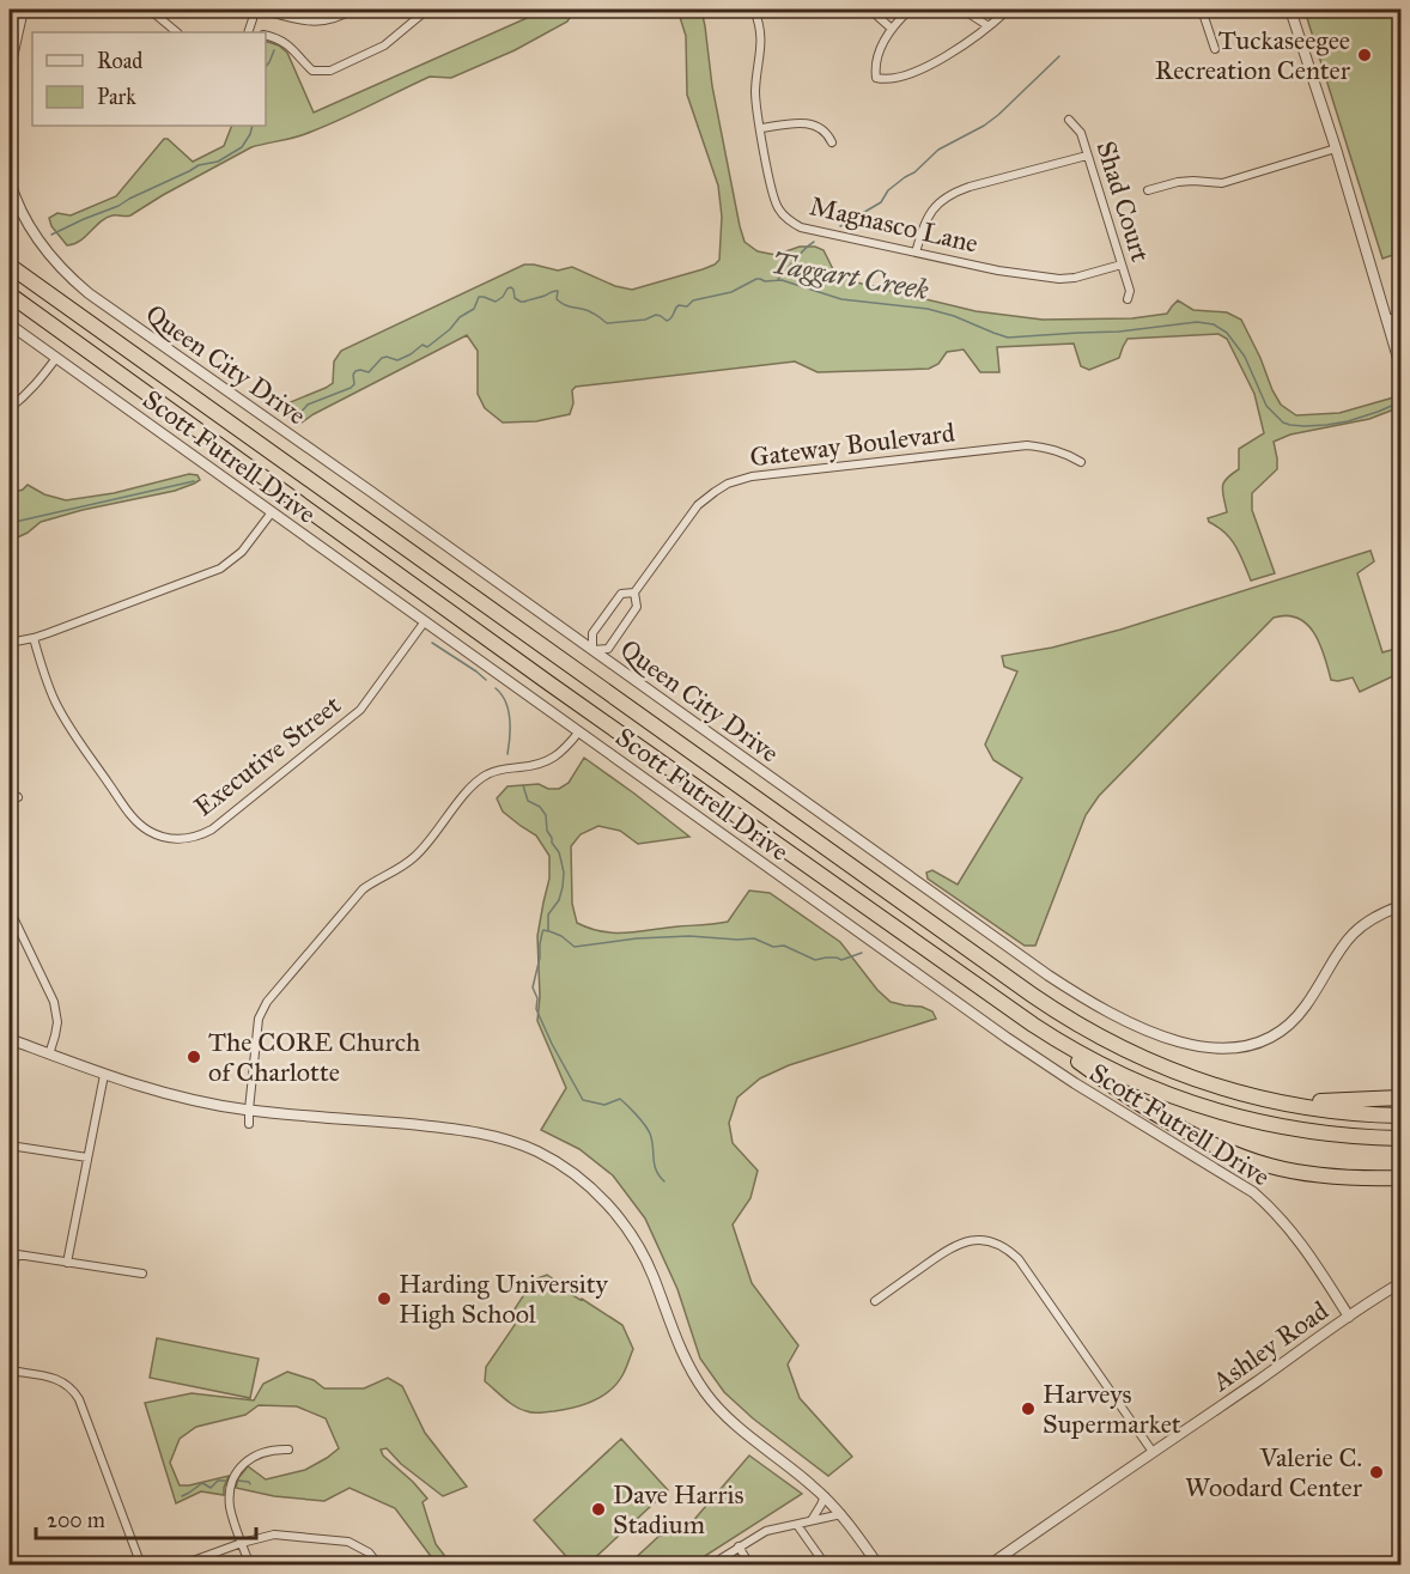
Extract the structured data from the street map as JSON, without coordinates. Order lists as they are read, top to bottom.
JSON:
{
  "streets": {
    "street": [
      "Shad Court",
      "Magnasco Lane",
      "Queen City Drive",
      "Gateway Boulevard",
      "Scott Futrell Drive",
      "Executive Street",
      "Ashley Road"
    ]
  },
  "crossings": [
    ["Shad Court", "Magnasco Lane"],
    ["Queen City Drive", "Gateway Boulevard"],
    ["Scott Futrell Drive", "Executive Street"],
    ["Scott Futrell Drive", "Ashley Road"]
  ],
  "water": ["Taggart Creek"],
  "places": [
    "Tuckaseegee Recreation Center",
    "The CORE Church of Charlotte",
    "Harding University High School",
    "Harveys Supermarket",
    "Valerie C. Woodard Center",
    "Dave Harris Stadium"
  ],
  "legend": ["Road", "Park"],
  "scale_bar": "200 m"
}
